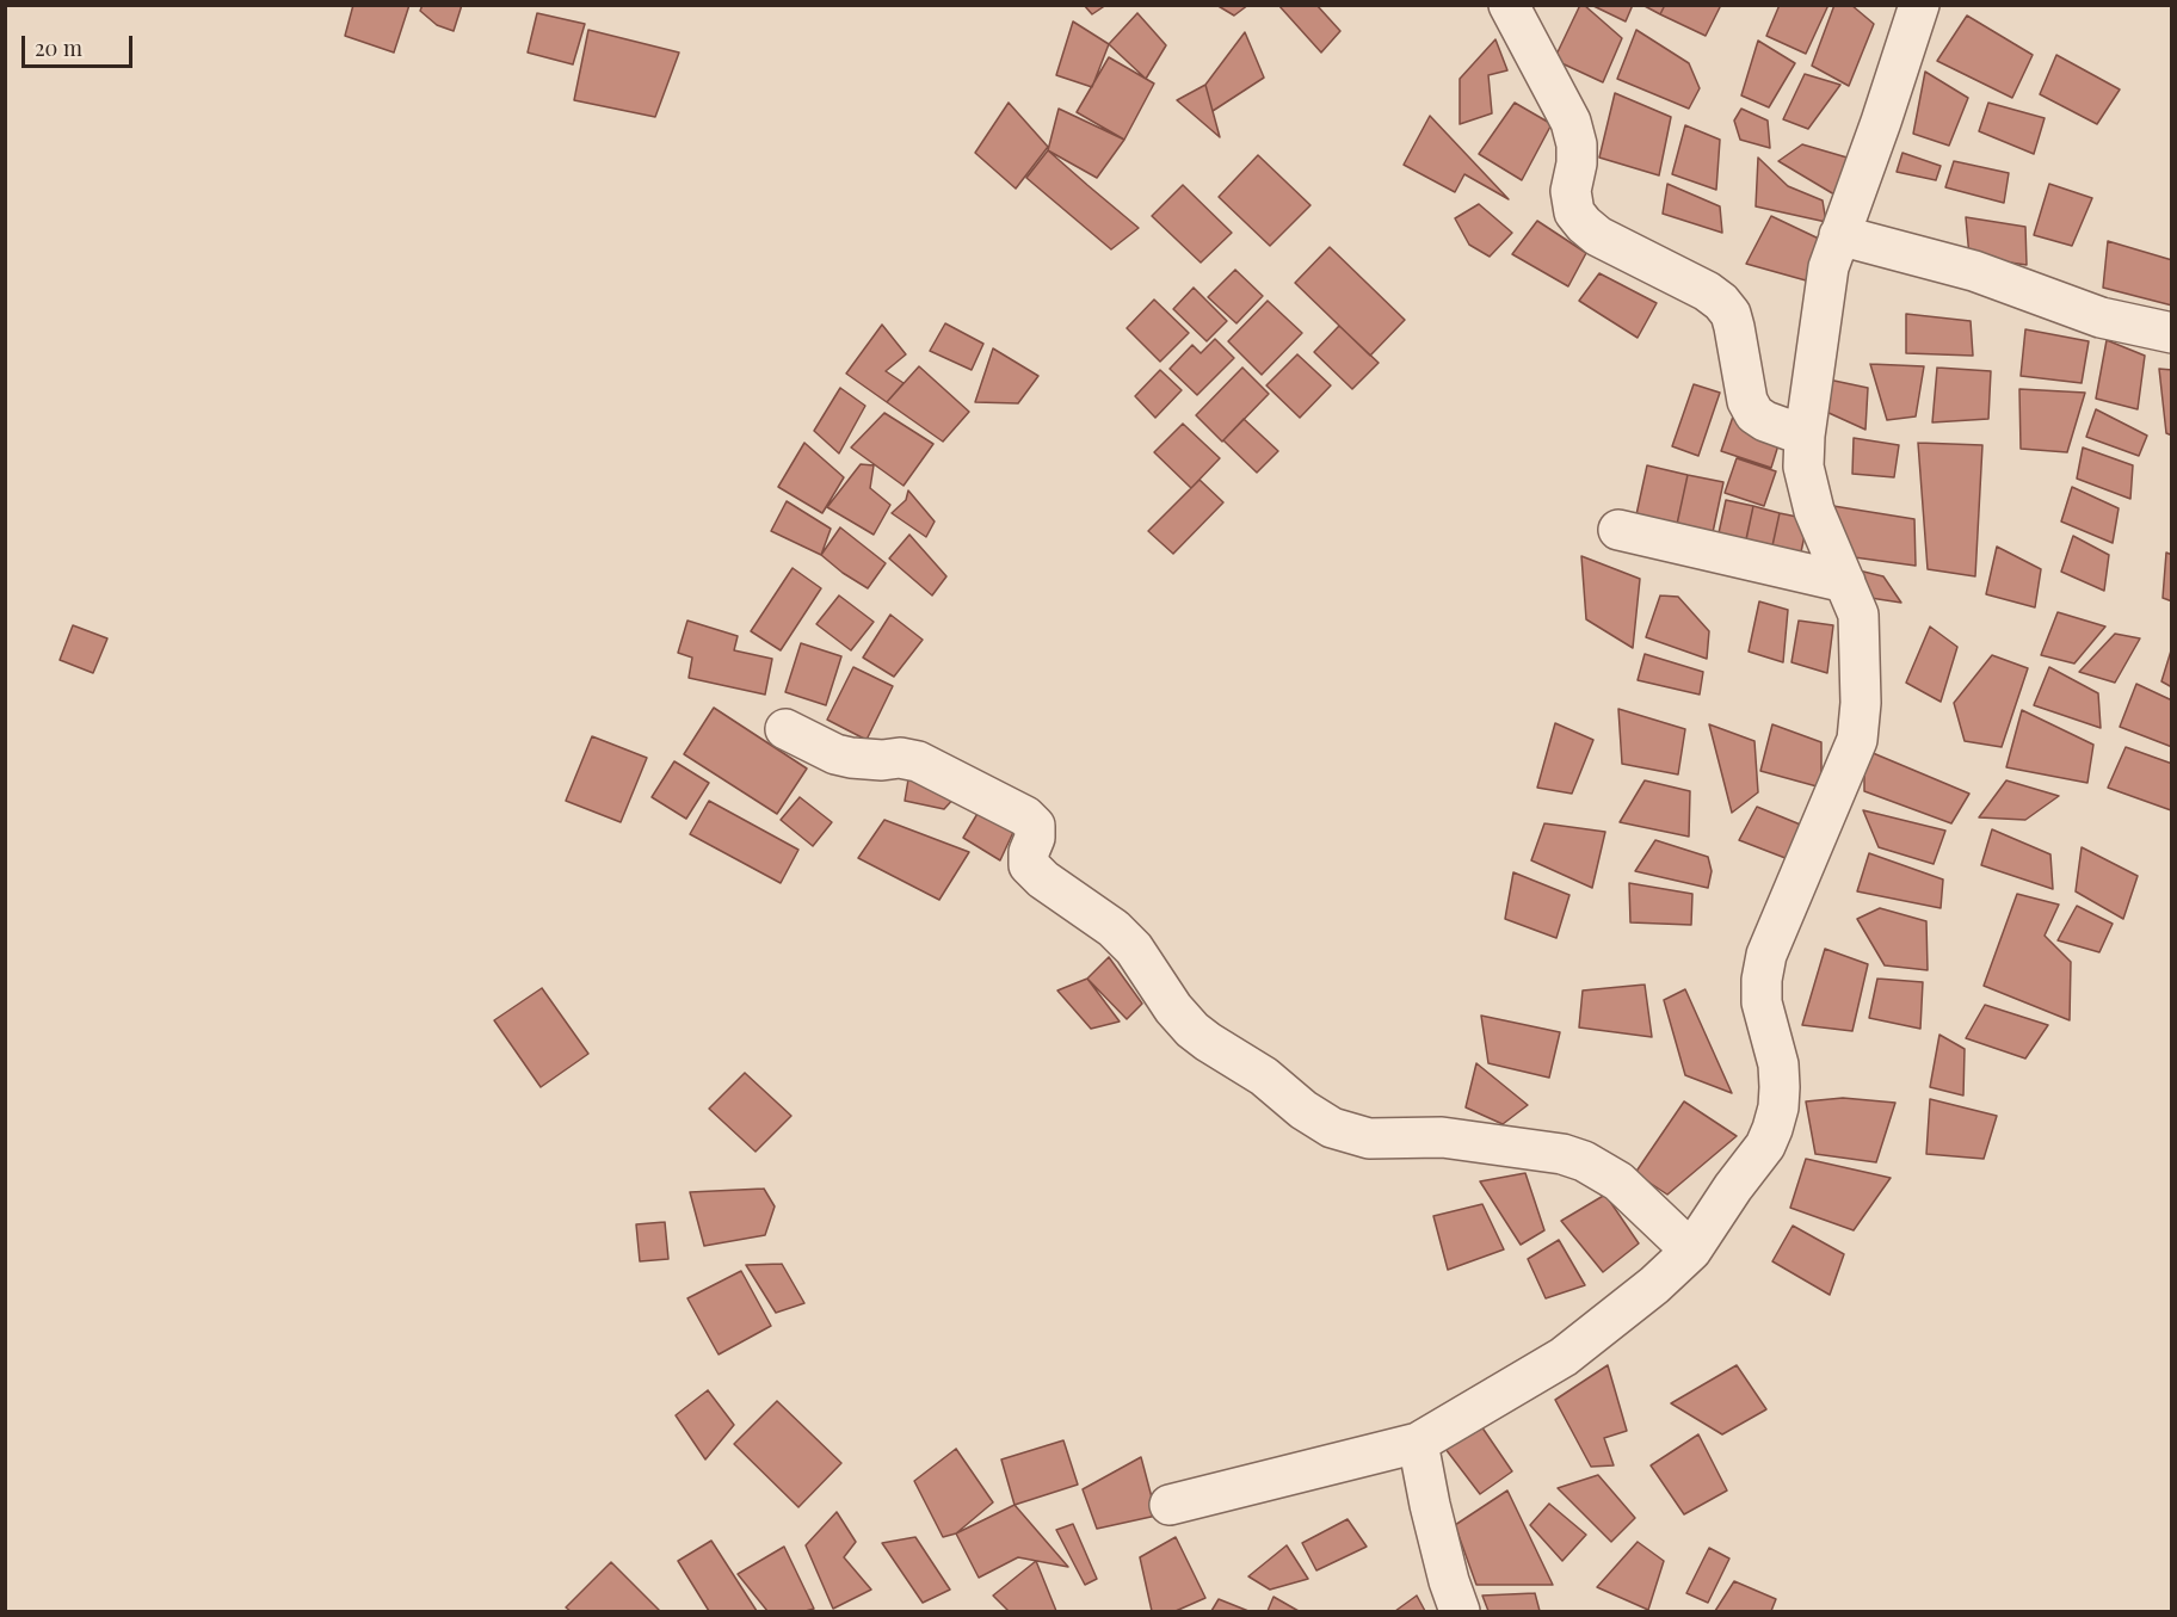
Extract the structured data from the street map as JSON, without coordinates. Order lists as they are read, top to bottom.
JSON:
{
  "scale_bar": "20 m"
}
